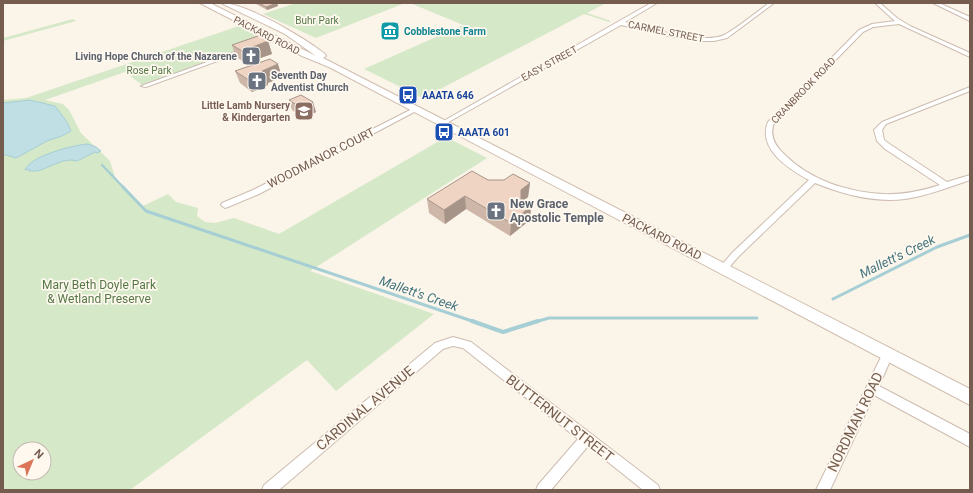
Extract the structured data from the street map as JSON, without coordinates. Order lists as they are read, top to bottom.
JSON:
{
  "streets": {
    "main road": ["PACKARD ROAD"],
    "street": [
      "CARMEL STREET",
      "EASY STREET",
      "CRANBROOK ROAD",
      "WOODMANOR COURT",
      "CARDINAL AVENUE",
      "BUTTERNUT STREET",
      "NORDMAN ROAD"
    ]
  },
  "crossings": [
    ["CARMEL STREET", "EASY STREET"],
    ["PACKARD ROAD", "EASY STREET"],
    ["PACKARD ROAD", "WOODMANOR COURT"],
    ["PACKARD ROAD", "NORDMAN ROAD"],
    ["CARDINAL AVENUE", "BUTTERNUT STREET"]
  ],
  "water": ["Mallett's Creek"],
  "parks": ["Buhr Park", "Rose Park", "Mary Beth Doyle Park & Wetland Preserve"],
  "places": {
    "museum": ["Cobblestone Farm"],
    "church": ["Living Hope Church of the Nazarene", "Seventh Day Adventist Church", "New Grace Apostolic Temple"],
    "bus stop": ["AAATA 646", "AAATA 601"],
    "school or university": ["Little Lamb Nursery & Kindergarten"]
  },
  "north": "top right"
}
